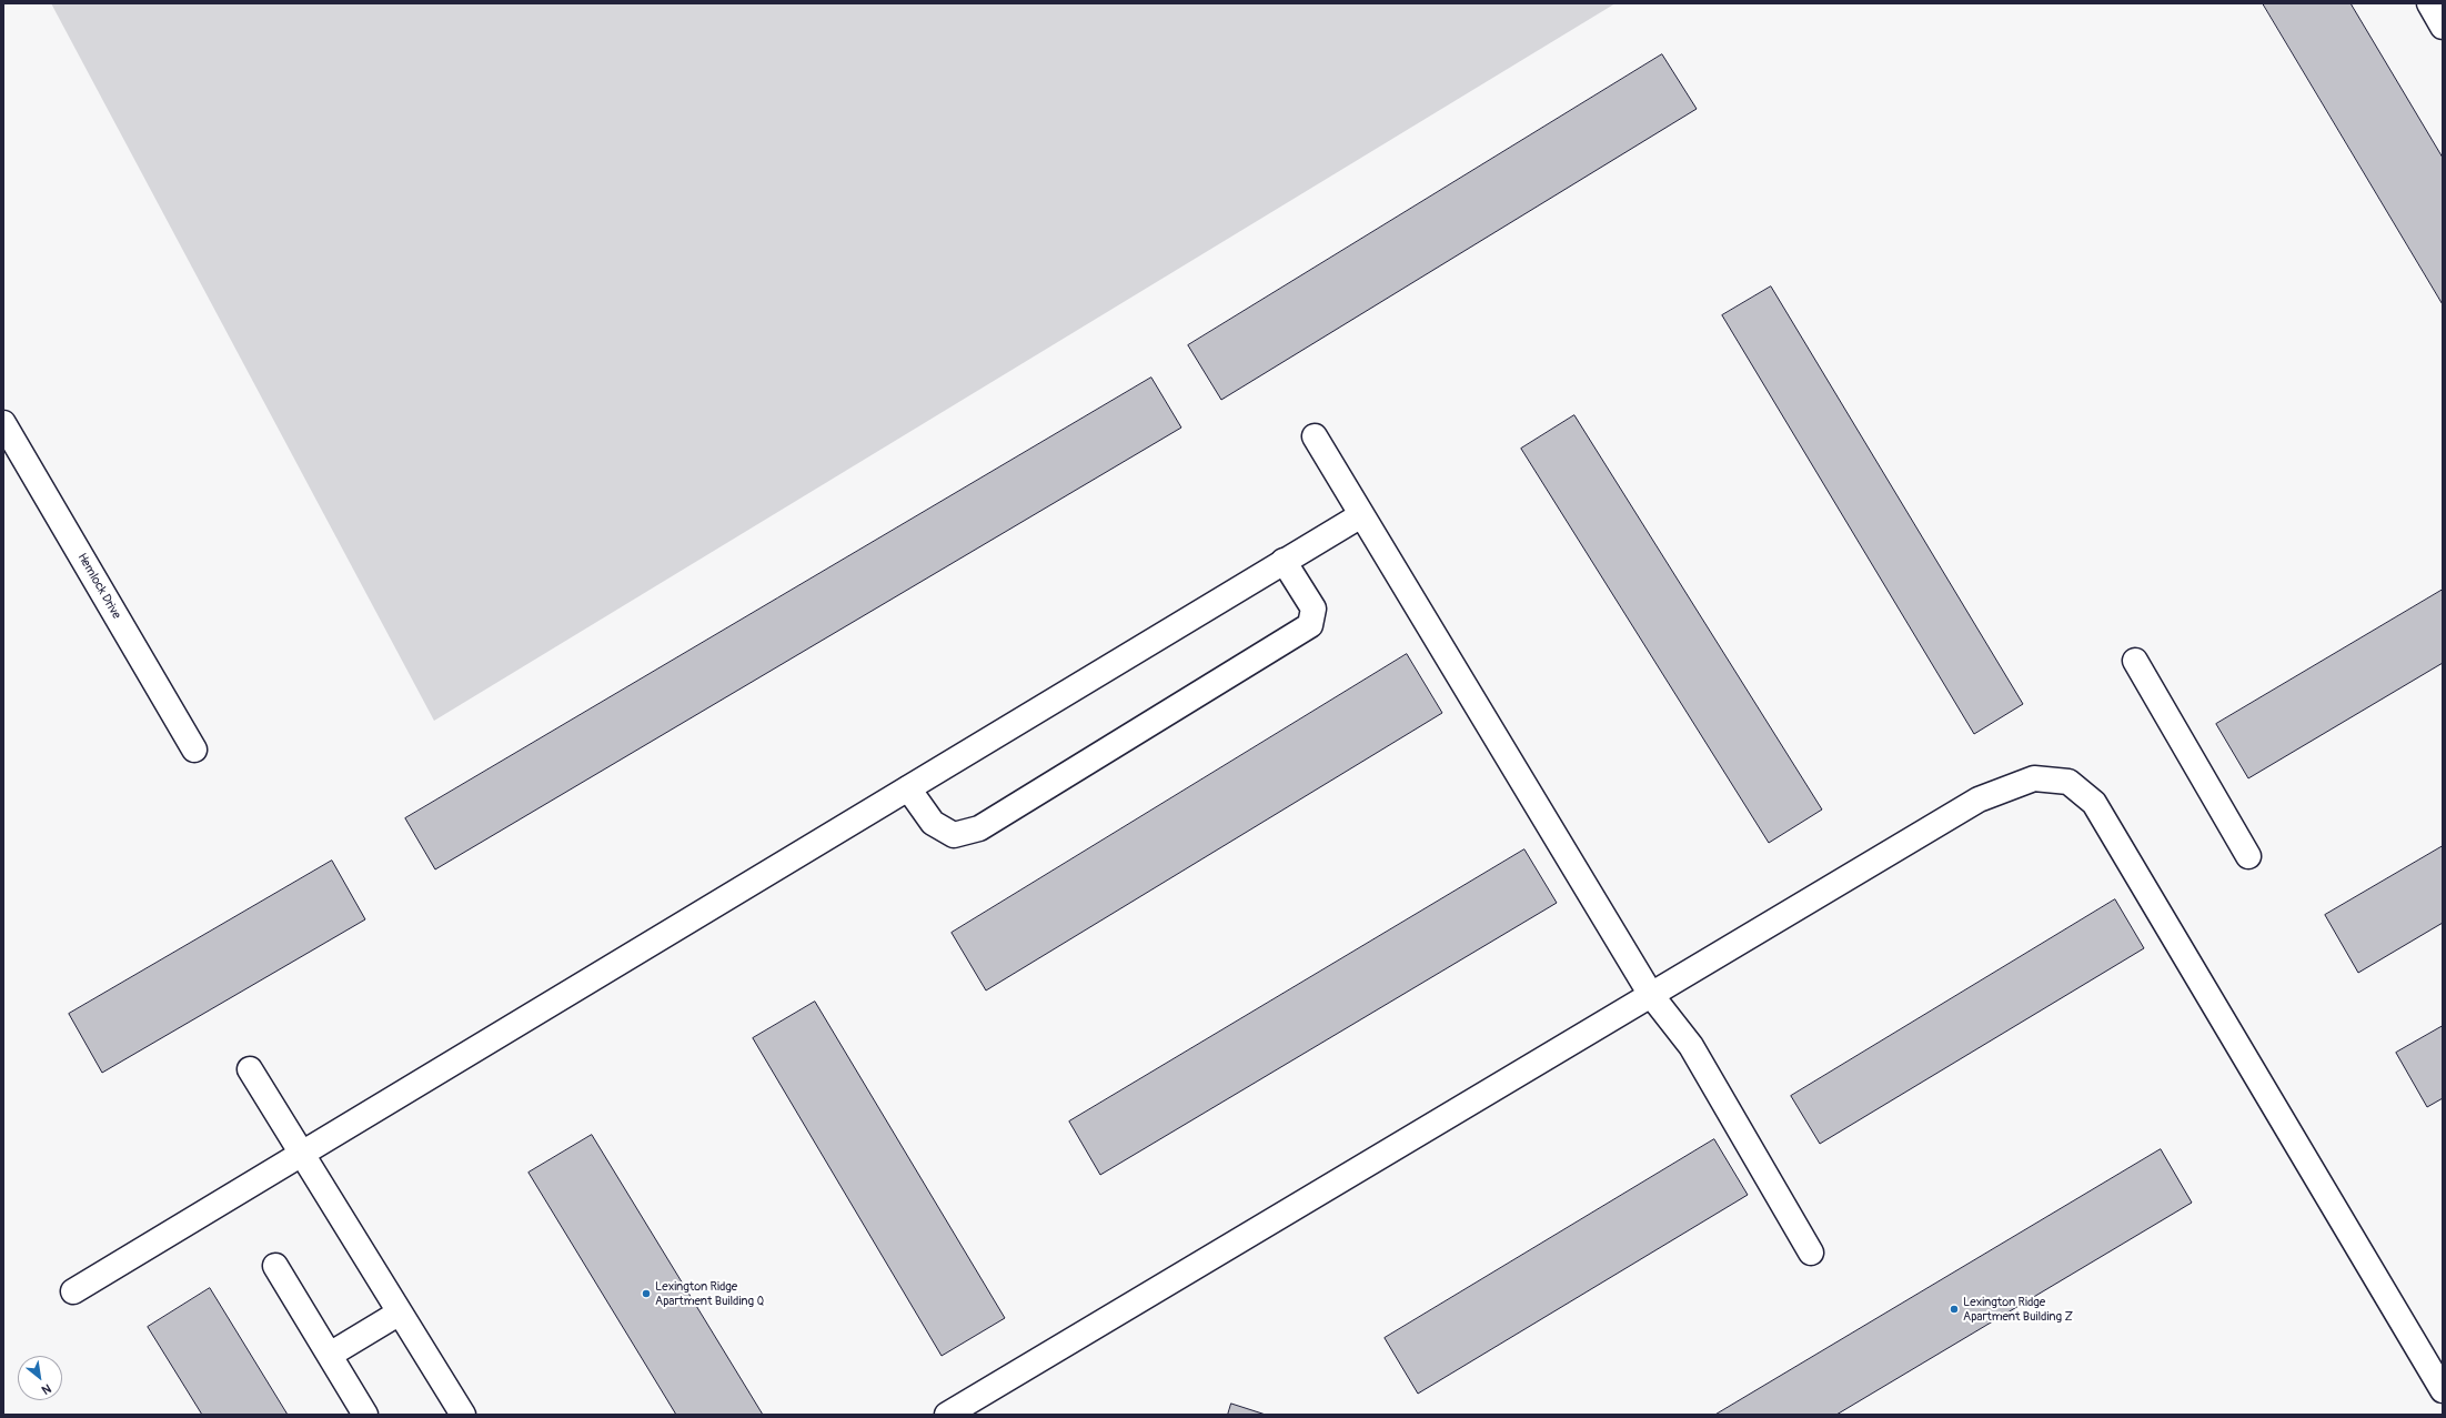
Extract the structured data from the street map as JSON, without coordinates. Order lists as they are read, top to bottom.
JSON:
{
  "streets": {
    "street": ["Hemlock Drive"]
  },
  "places": ["Lexington Ridge Apartment Building Q", "Lexington Ridge Apartment Building Z"],
  "north": "bottom right"
}
